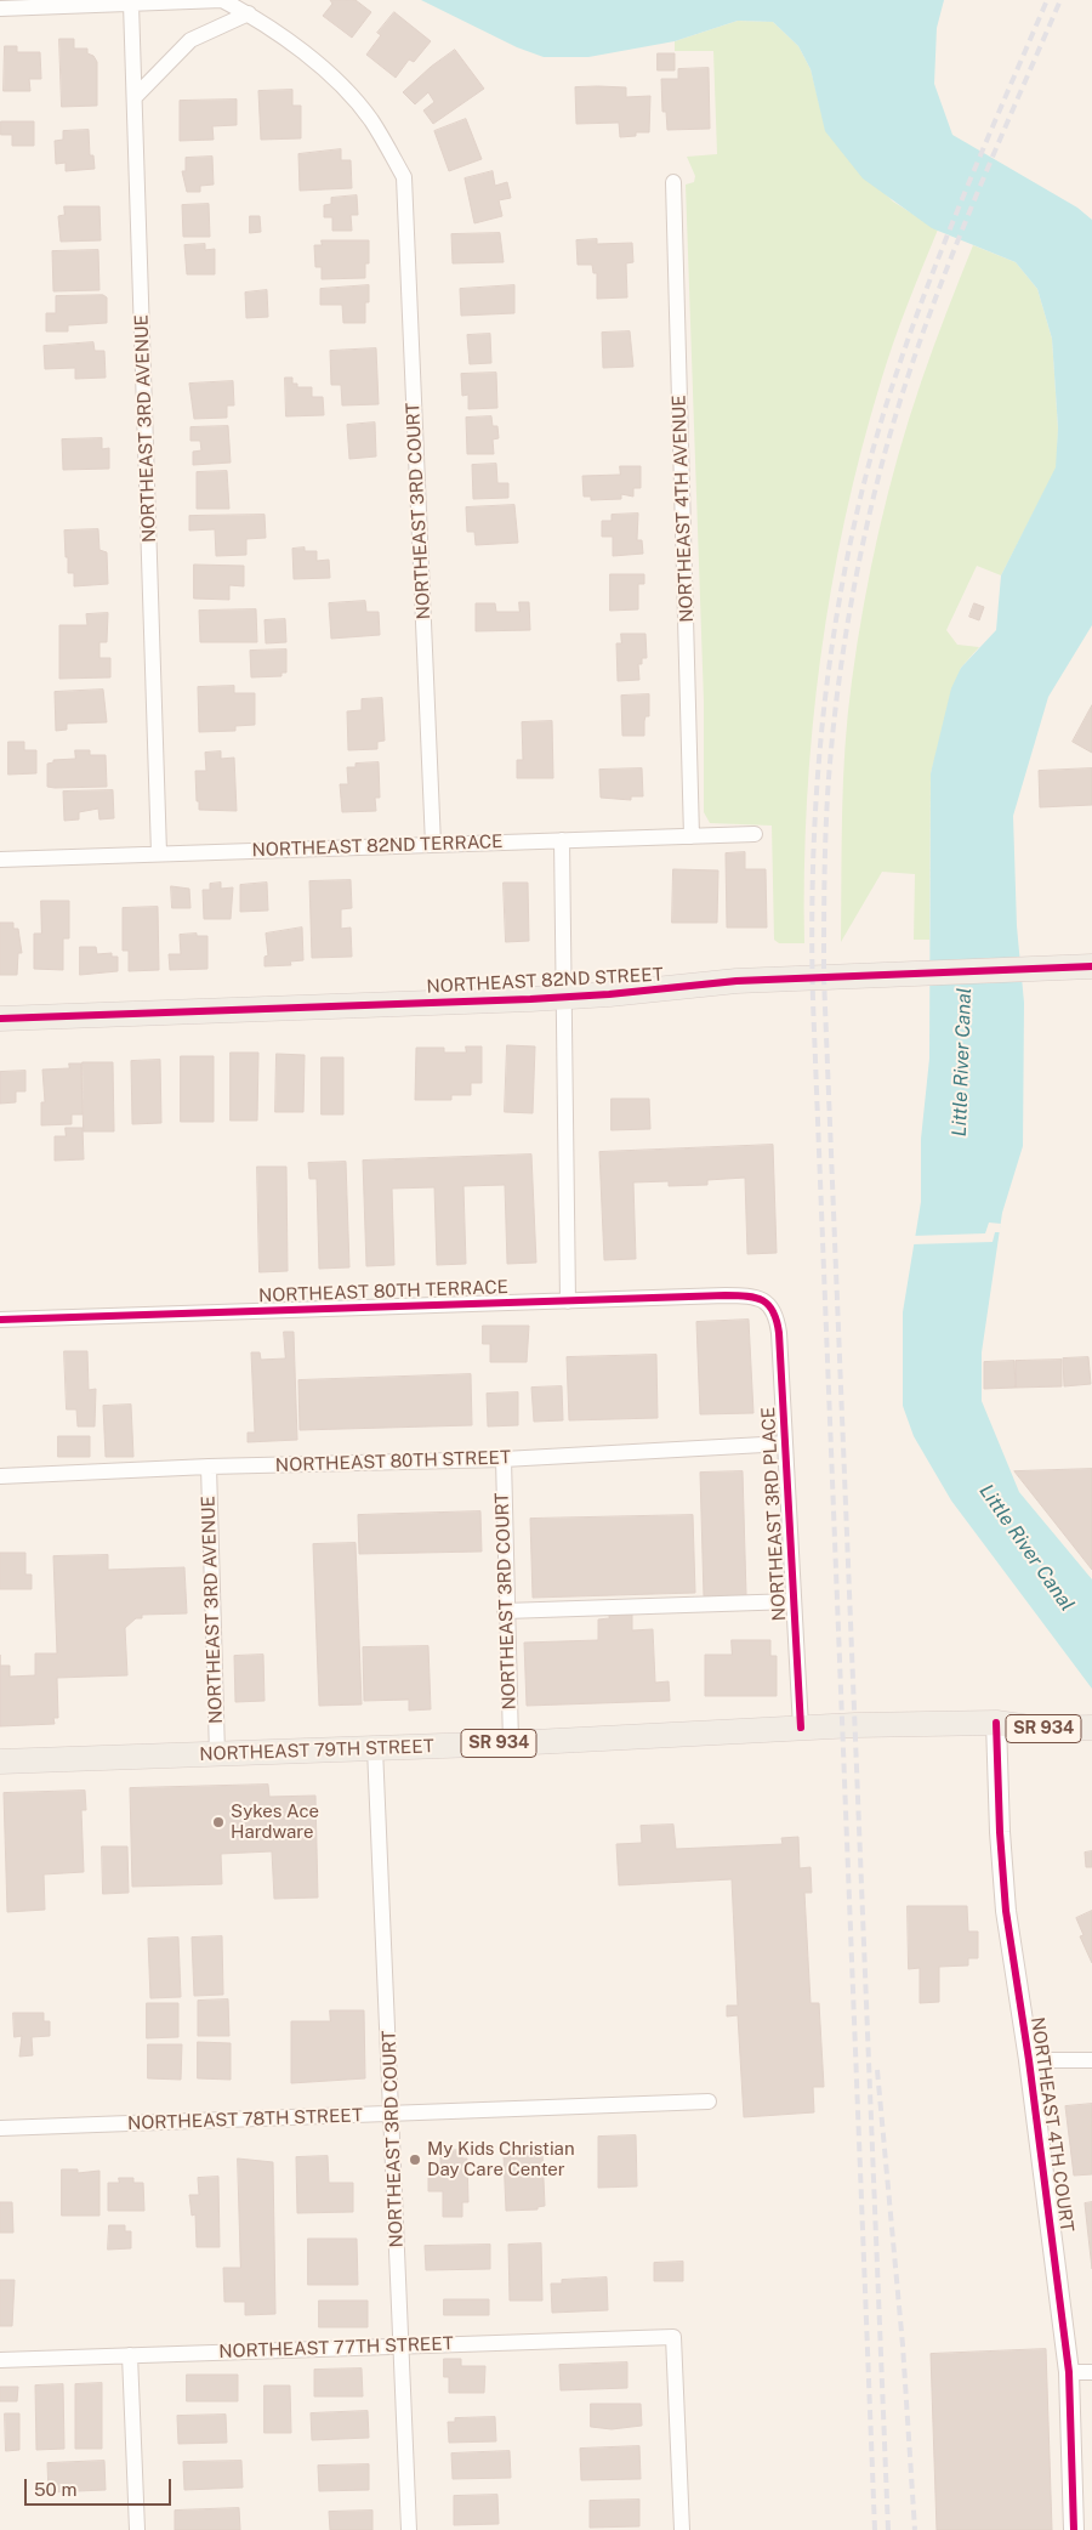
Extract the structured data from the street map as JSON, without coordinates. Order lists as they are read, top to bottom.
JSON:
{
  "streets": {
    "main road": ["NORTHEAST 82ND STREET", "SR 934", "NORTHEAST 79TH STREET"],
    "street": [
      "NORTHEAST 3RD AVENUE",
      "NORTHEAST 4TH AVENUE",
      "NORTHEAST 3RD COURT",
      "NORTHEAST 82ND TERRACE",
      "NORTHEAST 80TH TERRACE",
      "NORTHEAST 80TH STREET",
      "NORTHEAST 3RD PLACE",
      "NORTHEAST 78TH STREET",
      "NORTHEAST 4TH COURT",
      "NORTHEAST 77TH STREET"
    ]
  },
  "crossings": [
    ["NORTHEAST 3RD AVENUE", "NORTHEAST 82ND TERRACE"],
    ["NORTHEAST 3RD AVENUE", "NORTHEAST 80TH STREET"],
    ["NORTHEAST 3RD AVENUE", "NORTHEAST 79TH STREET"],
    ["NORTHEAST 4TH AVENUE", "NORTHEAST 82ND TERRACE"],
    ["NORTHEAST 3RD COURT", "NORTHEAST 82ND TERRACE"],
    ["NORTHEAST 3RD COURT", "NORTHEAST 80TH STREET"],
    ["NORTHEAST 3RD COURT", "NORTHEAST 79TH STREET"],
    ["NORTHEAST 3RD COURT", "NORTHEAST 78TH STREET"],
    ["NORTHEAST 3RD COURT", "NORTHEAST 77TH STREET"],
    ["NORTHEAST 80TH TERRACE", "NORTHEAST 3RD PLACE"],
    ["NORTHEAST 80TH STREET", "NORTHEAST 3RD PLACE"],
    ["NORTHEAST 3RD PLACE", "NORTHEAST 79TH STREET"],
    ["NORTHEAST 79TH STREET", "NORTHEAST 4TH COURT"]
  ],
  "water": ["Little River Canal"],
  "places": ["Sykes Ace Hardware", "My Kids Christian Day Care Center"],
  "scale_bar": "50 m"
}
